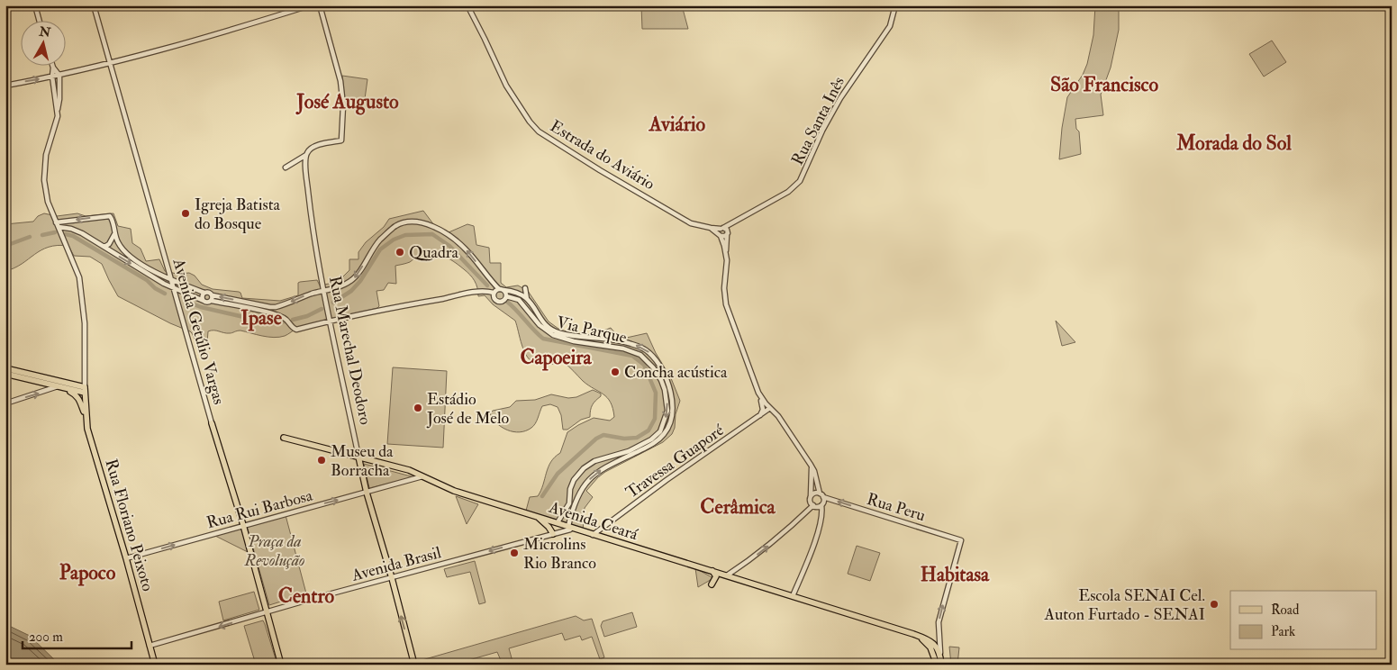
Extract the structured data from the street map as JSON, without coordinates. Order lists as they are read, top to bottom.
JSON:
{
  "streets": {
    "main road": [
      "Avenida Getúlio Vargas",
      "Rua Marechal Deodoro",
      "Avenida Ceará",
      "Rua Floriano Peixoto"
    ],
    "street": [
      "Rua Santa Inês",
      "Estrada do Aviário",
      "Via Parque",
      "Travessa Guaporé",
      "Rua Peru",
      "Rua Rui Barbosa",
      "Avenida Brasil"
    ]
  },
  "crossings": [
    ["Rua Santa Inês", "Estrada do Aviário"],
    ["Via Parque", "Avenida Ceará"],
    ["Via Parque", "Avenida Brasil"],
    ["Avenida Getúlio Vargas", "Rua Rui Barbosa"],
    ["Avenida Getúlio Vargas", "Avenida Brasil"],
    ["Rua Marechal Deodoro", "Rua Rui Barbosa"],
    ["Rua Marechal Deodoro", "Avenida Ceará"],
    ["Rua Marechal Deodoro", "Avenida Brasil"],
    ["Travessa Guaporé", "Avenida Ceará"],
    ["Rua Rui Barbosa", "Avenida Ceará"],
    ["Rua Rui Barbosa", "Rua Floriano Peixoto"],
    ["Avenida Ceará", "Avenida Brasil"],
    ["Rua Floriano Peixoto", "Avenida Brasil"]
  ],
  "one_way": ["Rua Rui Barbosa", "Avenida Brasil"],
  "districts": [
    "São Francisco",
    "José Augusto",
    "Aviário",
    "Morada do Sol",
    "Ipase",
    "Capoeira",
    "Cerâmica",
    "Papoco",
    "Habitasa",
    "Centro"
  ],
  "parks": ["Praça da Revolução"],
  "places": [
    "Igreja Batista do Bosque",
    "Quadra",
    "Concha acústica",
    "Estádio José de Melo",
    "Museu da Borracha",
    "Microlins Rio Branco",
    "Escola SENAI Cel. Auton Furtado - SENAI"
  ],
  "legend": ["Road", "Park"],
  "scale_bar": "200 m",
  "north": "top"
}
